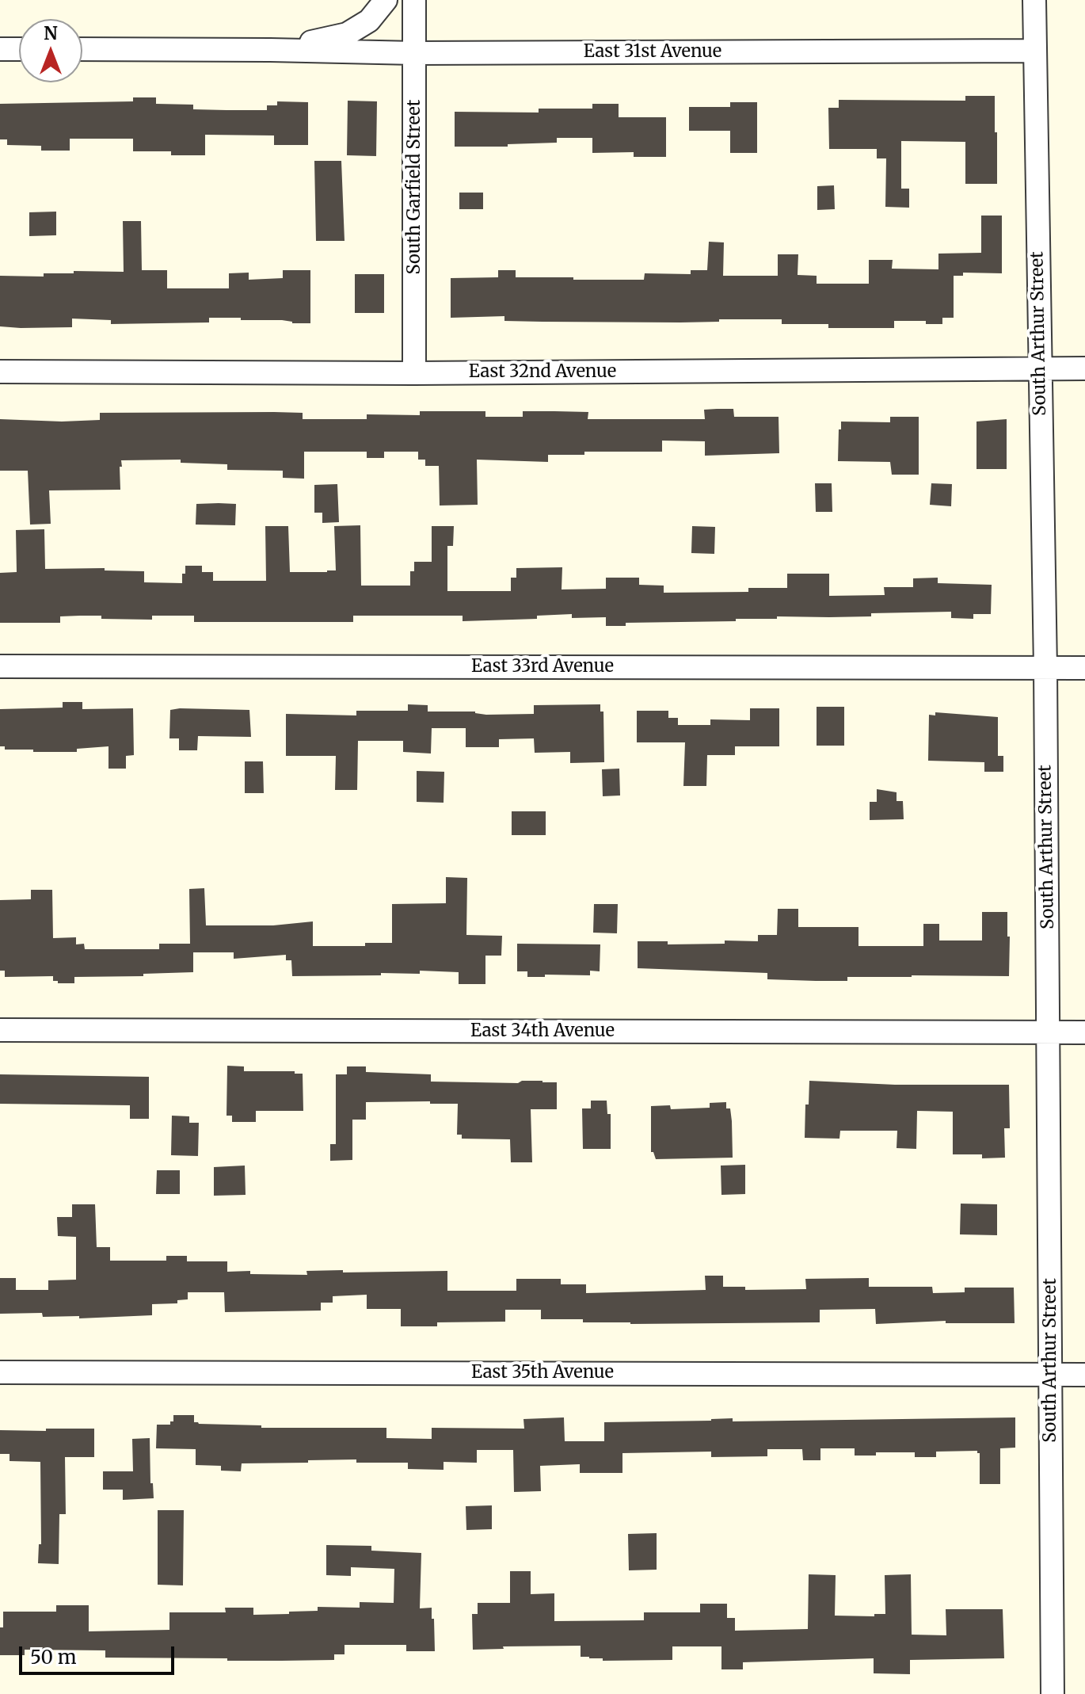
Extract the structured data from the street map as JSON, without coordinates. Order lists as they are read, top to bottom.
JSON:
{
  "streets": {
    "street": [
      "East 31st Avenue",
      "South Garfield Street",
      "South Arthur Street",
      "East 32nd Avenue",
      "East 33rd Avenue",
      "East 34th Avenue",
      "East 35th Avenue"
    ]
  },
  "crossings": [
    ["East 31st Avenue", "South Garfield Street"],
    ["East 31st Avenue", "South Arthur Street"],
    ["South Garfield Street", "East 32nd Avenue"],
    ["South Arthur Street", "East 32nd Avenue"],
    ["South Arthur Street", "East 33rd Avenue"],
    ["South Arthur Street", "East 34th Avenue"],
    ["South Arthur Street", "East 35th Avenue"]
  ],
  "scale_bar": "50 m",
  "north": "top"
}
